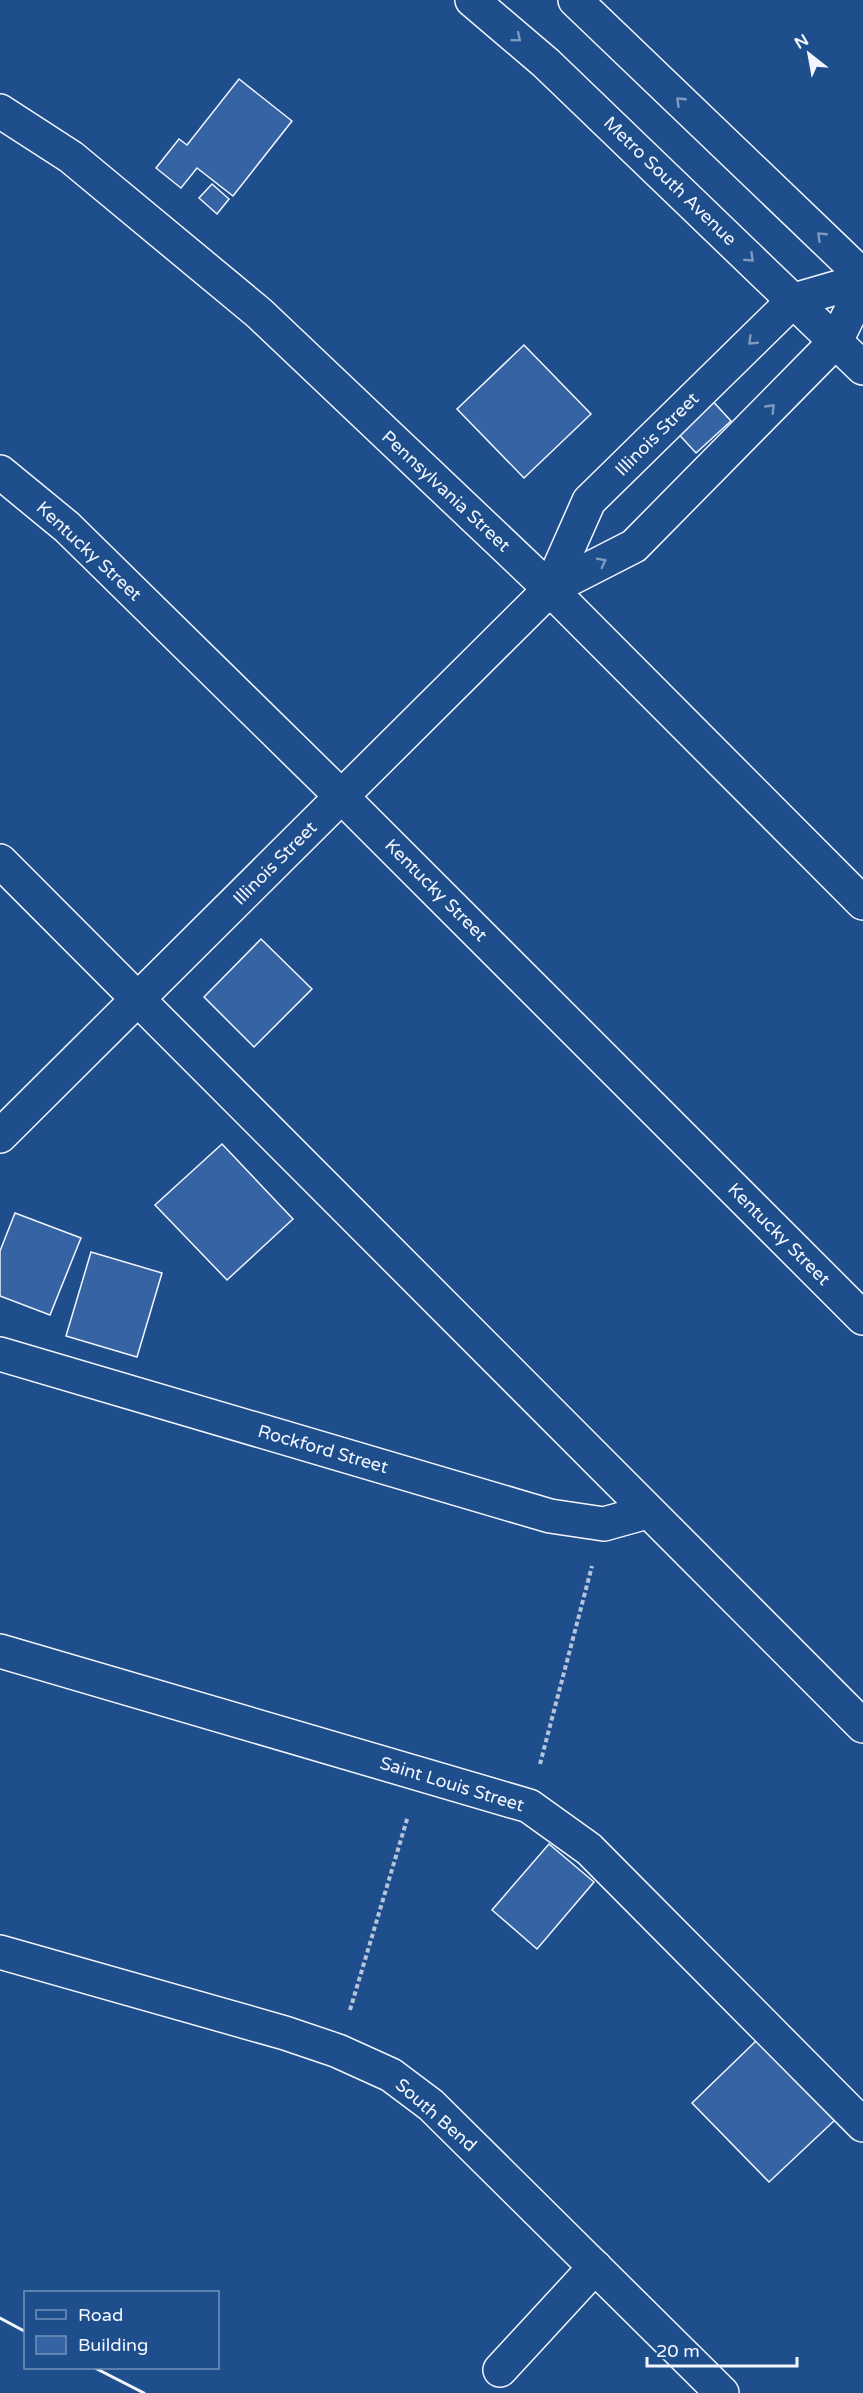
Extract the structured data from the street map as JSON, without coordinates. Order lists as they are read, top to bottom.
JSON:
{
  "streets": {
    "street": [
      "Metro South Avenue",
      "Illinois Street",
      "Pennsylvania Street",
      "Kentucky Street",
      "Rockford Street",
      "Saint Louis Street",
      "South Bend"
    ]
  },
  "crossings": [
    ["Metro South Avenue", "Illinois Street"],
    ["Illinois Street", "Pennsylvania Street"],
    ["Illinois Street", "Kentucky Street"]
  ],
  "legend": ["Road", "Building"],
  "scale_bar": "20 m",
  "north": "top left"
}
